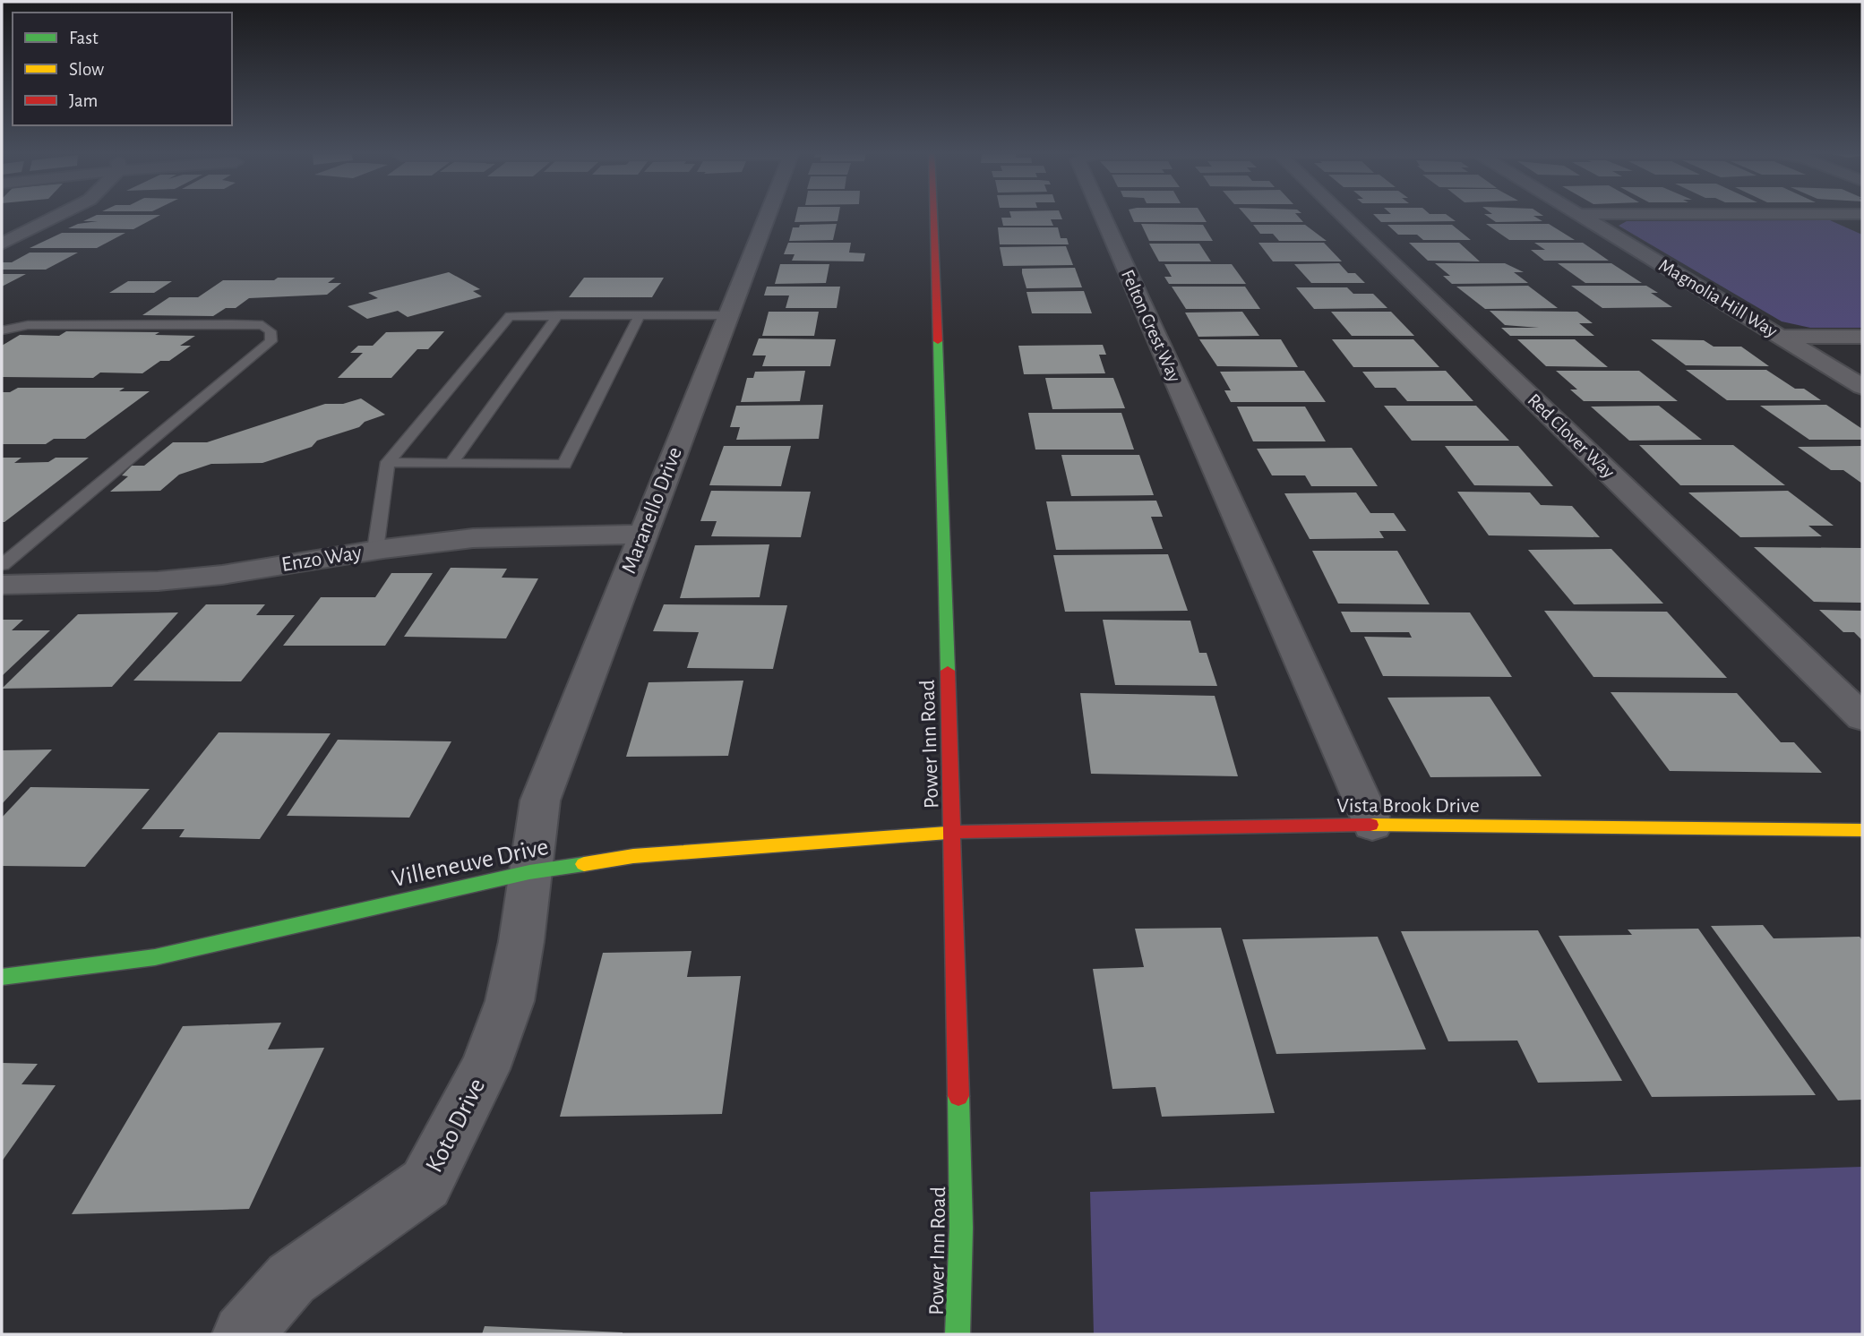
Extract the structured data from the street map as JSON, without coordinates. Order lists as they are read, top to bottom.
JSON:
{
  "streets": {
    "main road": ["Power Inn Road", "Vista Brook Drive", "Villeneuve Drive"],
    "street": [
      "Magnolia Hill Way",
      "Felton Crest Way",
      "Red Clover Way",
      "Maranello Drive",
      "Enzo Way",
      "Koto Drive"
    ]
  },
  "crossings": [
    ["Felton Crest Way", "Vista Brook Drive"],
    ["Maranello Drive", "Enzo Way"],
    ["Maranello Drive", "Villeneuve Drive"],
    ["Maranello Drive", "Koto Drive"],
    ["Power Inn Road", "Vista Brook Drive"],
    ["Power Inn Road", "Villeneuve Drive"],
    ["Vista Brook Drive", "Villeneuve Drive"],
    ["Villeneuve Drive", "Koto Drive"]
  ],
  "legend": ["Fast", "Slow", "Jam"]
}
